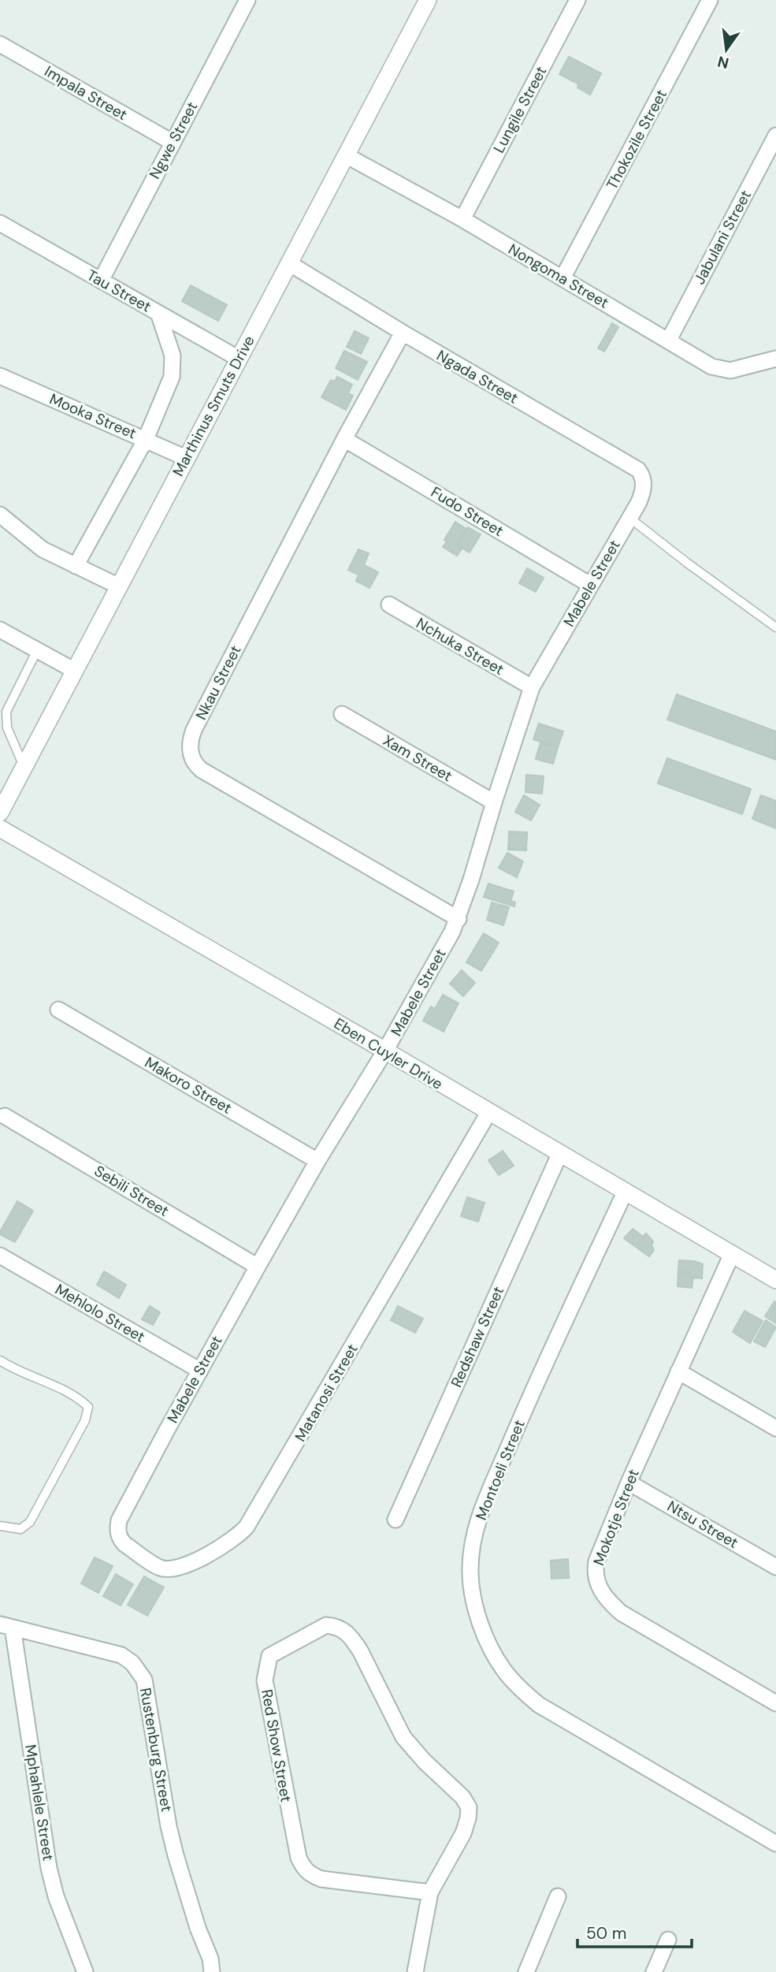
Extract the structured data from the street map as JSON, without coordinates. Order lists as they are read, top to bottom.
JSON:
{
  "streets": {
    "street": [
      "Impala Street",
      "Lungile Street",
      "Thokozile Street",
      "Ngwe Street",
      "Jabulani Street",
      "Nongoma Street",
      "Tau Street",
      "Ngada Street",
      "Marthinus Smuts Drive",
      "Mooka Street",
      "Fudo Street",
      "Mabele Street",
      "Nchuka Street",
      "Nkau Street",
      "Xam Street",
      "Eben Cuyler Drive",
      "Makoro Street",
      "Sebili Street",
      "Mehlolo Street",
      "Redshaw Street",
      "Matanosi Street",
      "Montoeli Street",
      "Mokotje Street",
      "Ntsu Street",
      "Red Show Street",
      "Rustenburg Street",
      "Mphahlele Street"
    ]
  },
  "crossings": [
    ["Impala Street", "Ngwe Street"],
    ["Lungile Street", "Nongoma Street"],
    ["Thokozile Street", "Nongoma Street"],
    ["Ngwe Street", "Tau Street"],
    ["Jabulani Street", "Nongoma Street"],
    ["Nongoma Street", "Marthinus Smuts Drive"],
    ["Tau Street", "Marthinus Smuts Drive"],
    ["Ngada Street", "Marthinus Smuts Drive"],
    ["Ngada Street", "Mabele Street"],
    ["Ngada Street", "Nkau Street"],
    ["Marthinus Smuts Drive", "Mooka Street"],
    ["Fudo Street", "Mabele Street"],
    ["Fudo Street", "Nkau Street"],
    ["Mabele Street", "Nchuka Street"],
    ["Mabele Street", "Nkau Street"],
    ["Mabele Street", "Xam Street"],
    ["Mabele Street", "Eben Cuyler Drive"],
    ["Mabele Street", "Makoro Street"],
    ["Mabele Street", "Sebili Street"],
    ["Mabele Street", "Mehlolo Street"],
    ["Mabele Street", "Matanosi Street"],
    ["Eben Cuyler Drive", "Redshaw Street"],
    ["Eben Cuyler Drive", "Matanosi Street"],
    ["Eben Cuyler Drive", "Montoeli Street"],
    ["Eben Cuyler Drive", "Mokotje Street"],
    ["Mokotje Street", "Ntsu Street"],
    ["Rustenburg Street", "Mphahlele Street"]
  ],
  "scale_bar": "50 m",
  "north": "bottom"
}
